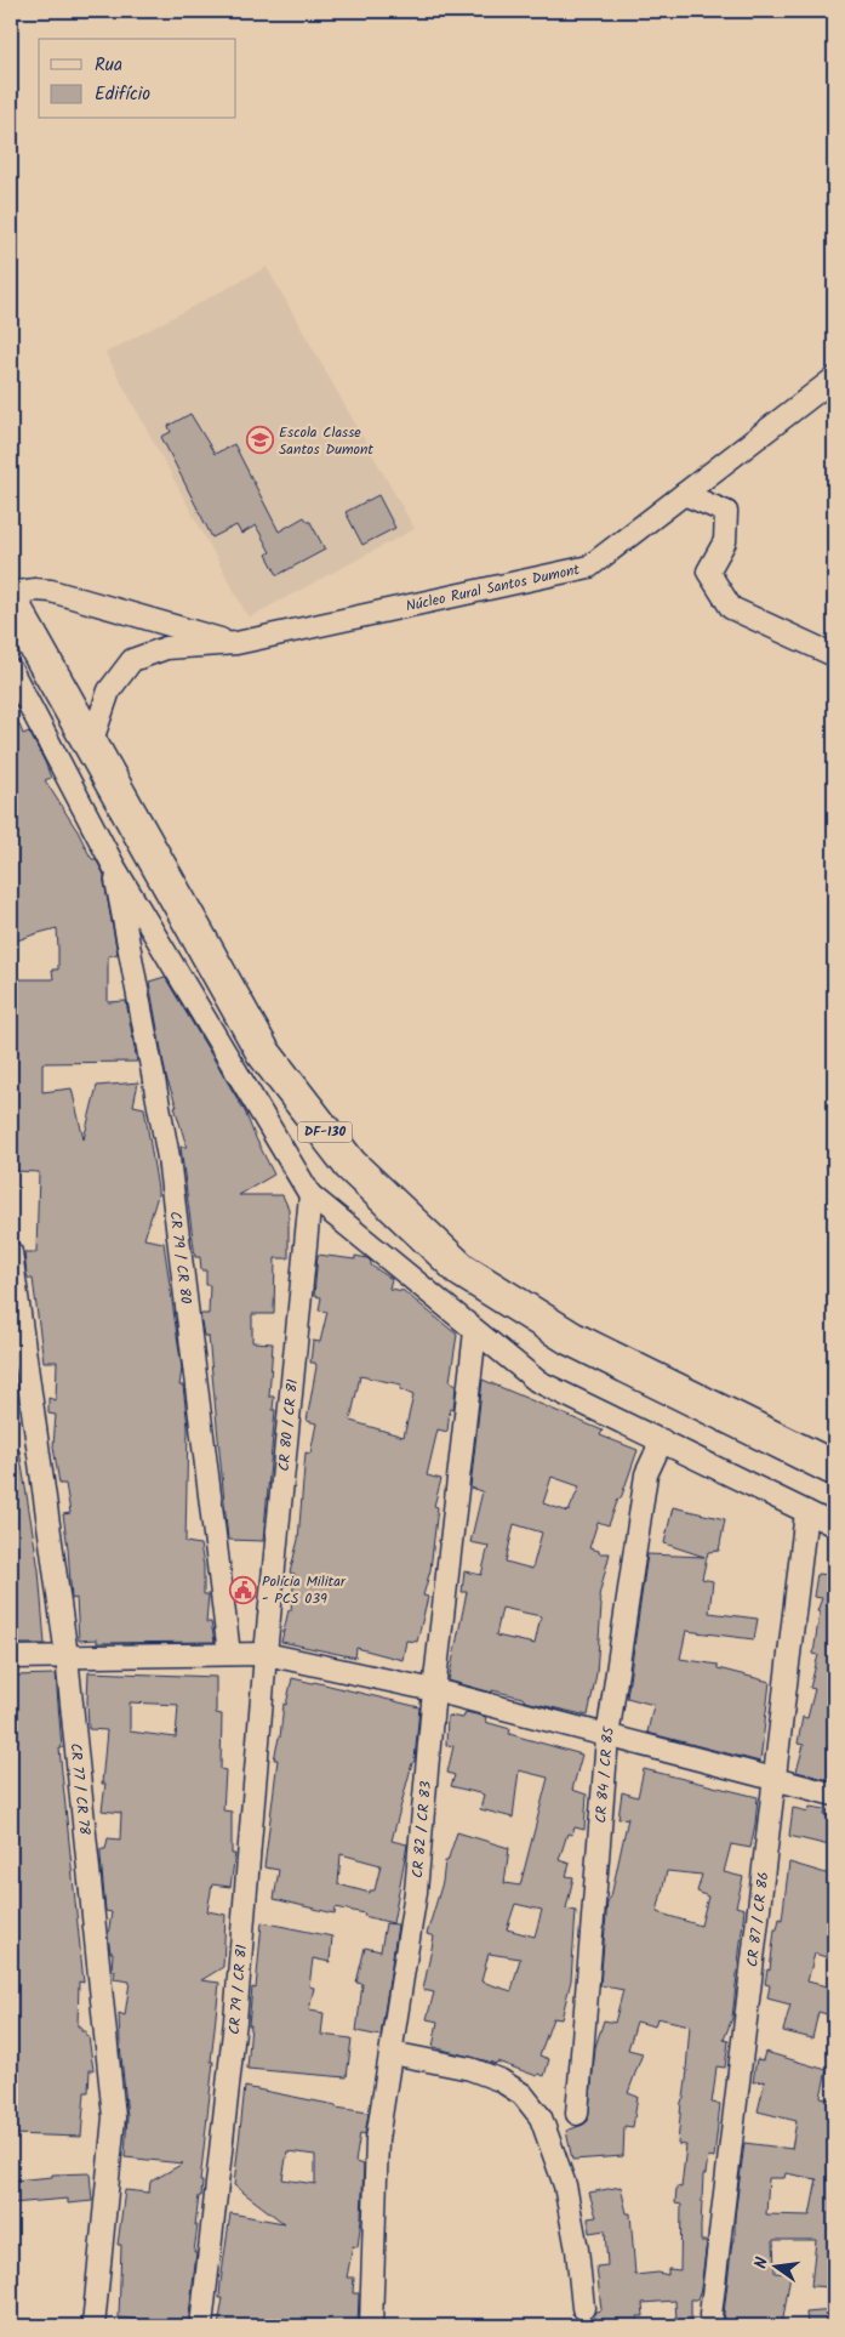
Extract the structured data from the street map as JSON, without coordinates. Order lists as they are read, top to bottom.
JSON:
{
  "streets": {
    "main road": ["DF-130"],
    "street": [
      "Núcleo Rural Santos Dumont",
      "CR 79 / CR 80",
      "CR 80 / CR 81",
      "CR 84 / CR 85",
      "CR 77 / CR 78",
      "CR 82 / CR 83",
      "CR 87 / CR 86",
      "CR 79 / CR 81"
    ]
  },
  "crossings": [
    ["Núcleo Rural Santos Dumont", "DF-130"],
    ["CR 80 / CR 81", "CR 79 / CR 81"]
  ],
  "places": {
    "school or university": ["Escola Classe Santos Dumont"],
    "public building": ["Polícia Militar - PCS 039"]
  },
  "legend": ["Rua", "Edifício"],
  "north": "left"
}
